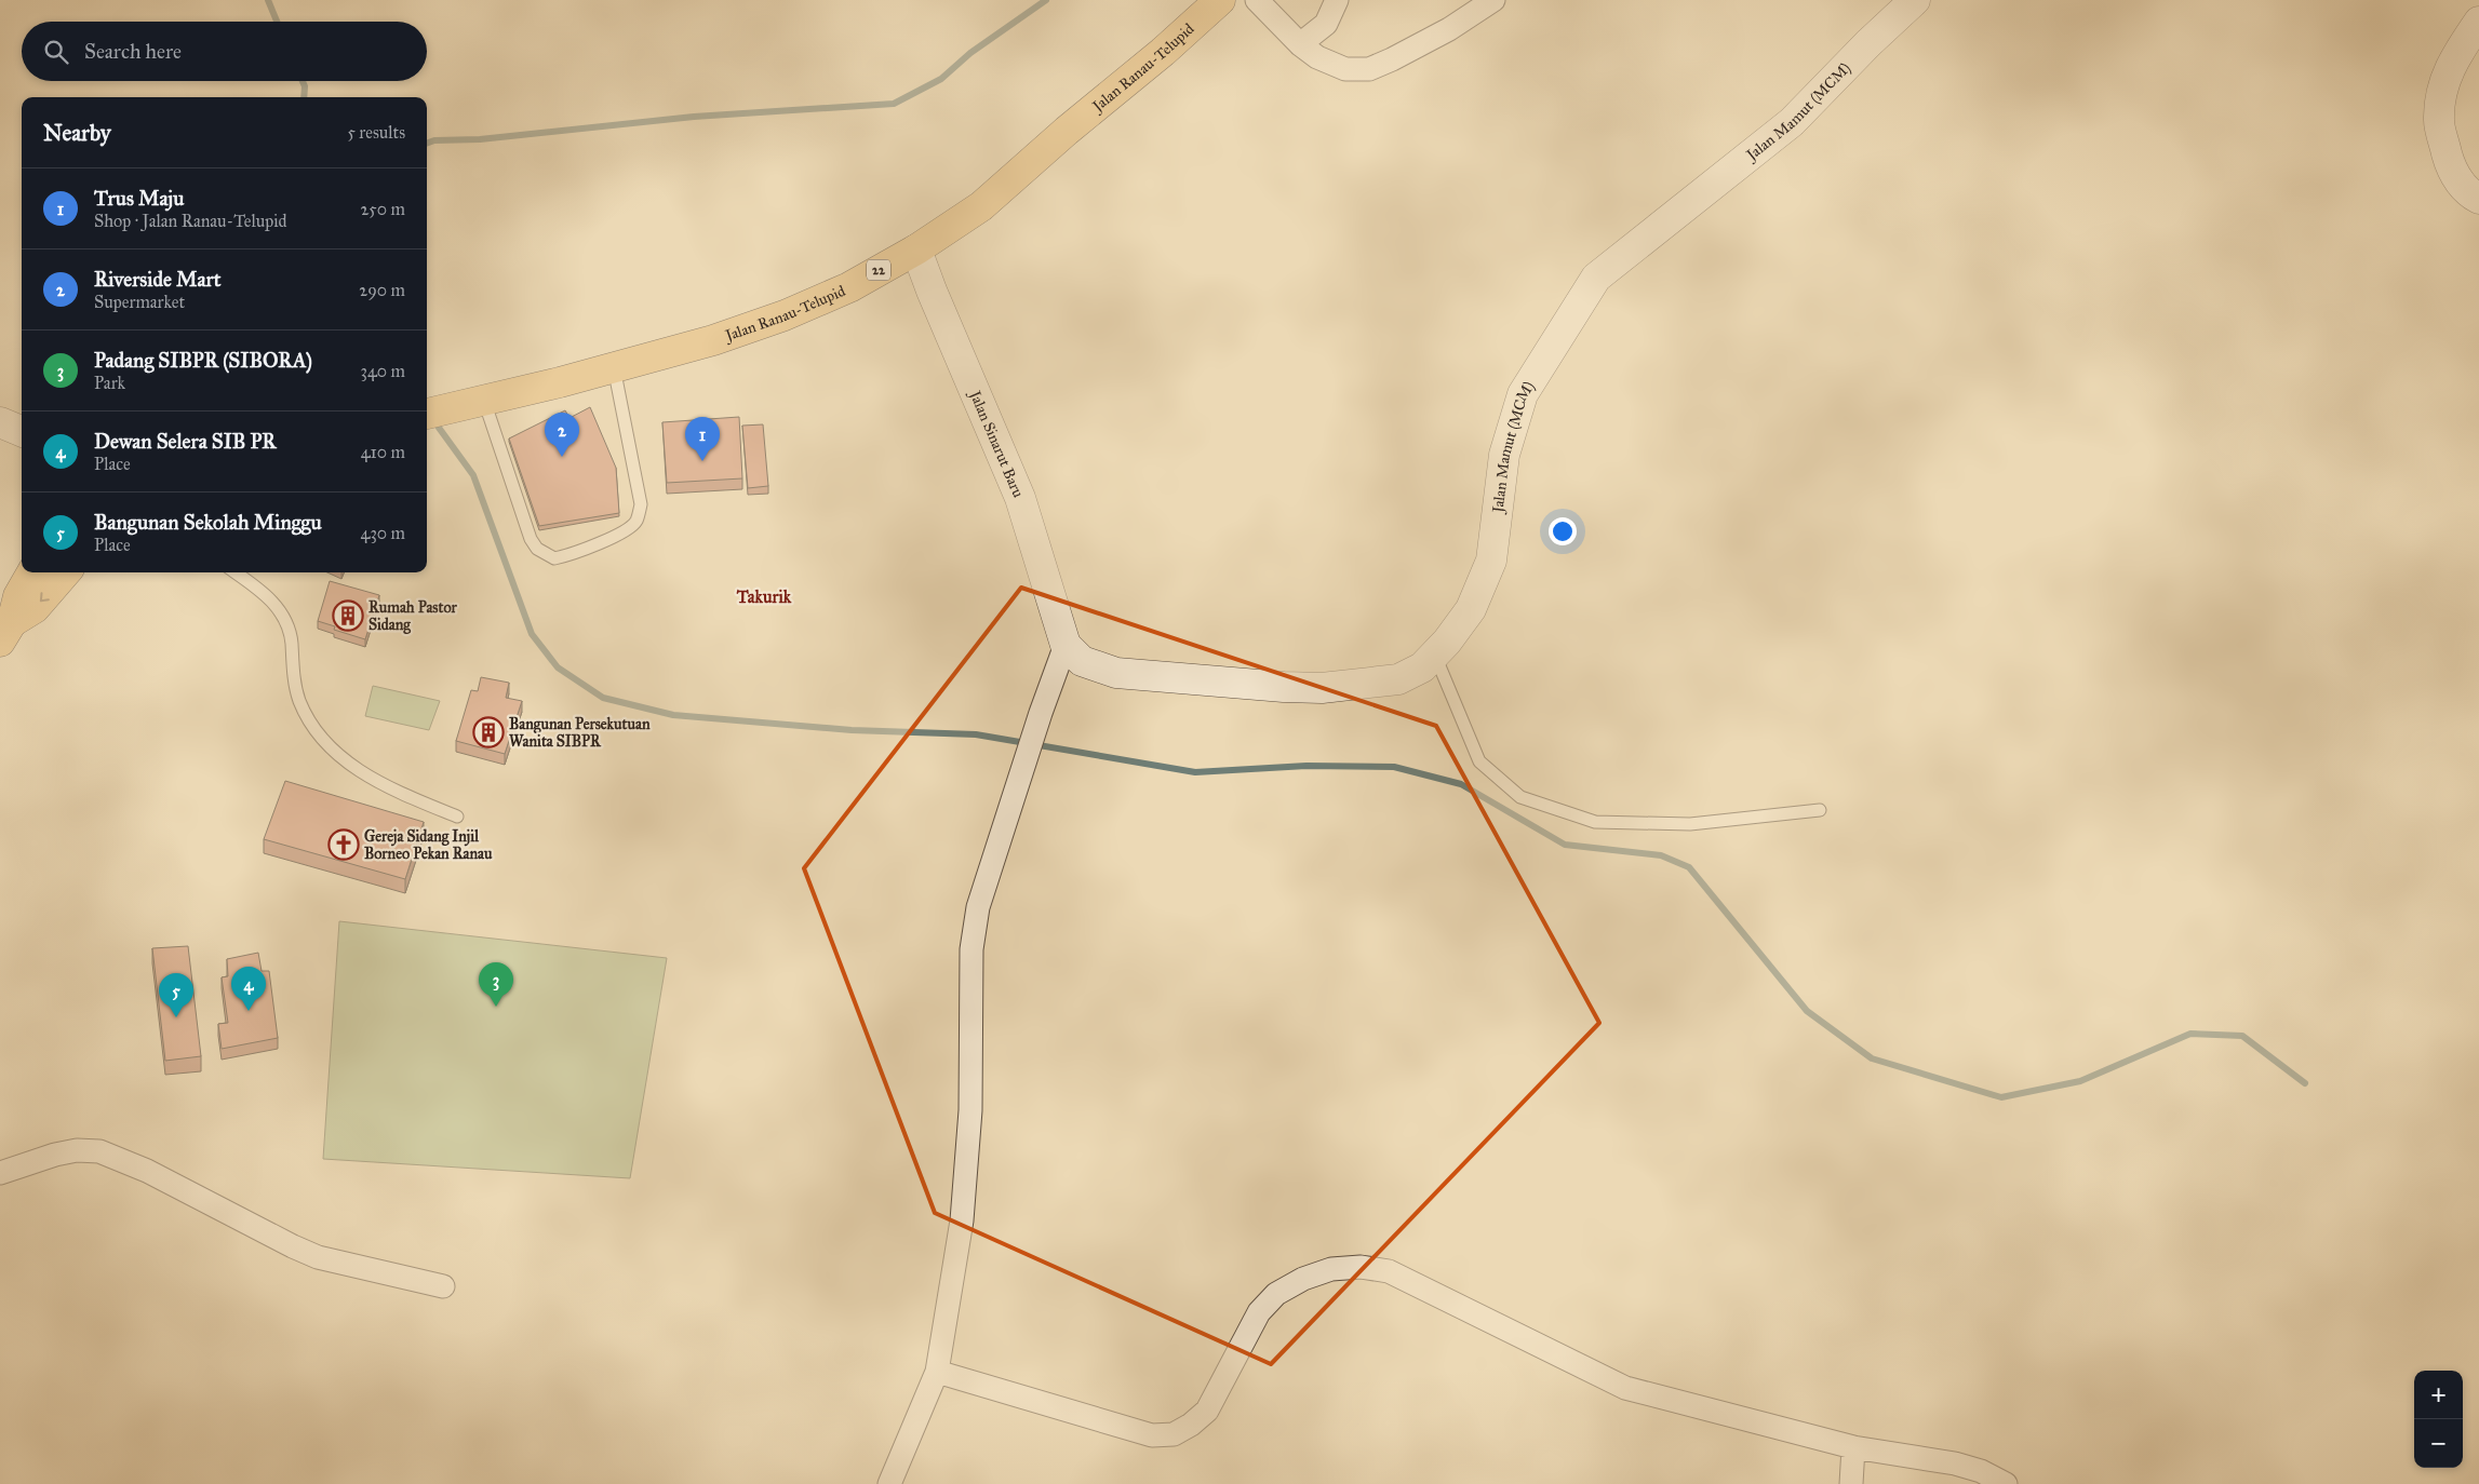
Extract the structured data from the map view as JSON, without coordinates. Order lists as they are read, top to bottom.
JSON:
{
  "streets": {
    "highway": ["Jalan Ranau-Telupid", "22"],
    "street": ["Jalan Mamut (MCM)", "Jalan Sinarut Baru"]
  },
  "crossings": [
    ["Jalan Ranau-Telupid", "Jalan Sinarut Baru"],
    ["Jalan Mamut (MCM)", "Jalan Sinarut Baru"]
  ],
  "districts": ["Takurik"],
  "places": {
    "building": ["Rumah Pastor Sidang", "Bangunan Persekutuan Wanita SIBPR"],
    "church": ["Gereja Sidang Injil Borneo Pekan Ranau"]
  },
  "page": {
    "search": "Search here",
    "heading": ["Nearby", "5 results"],
    "list": [
      {
        "mark": "1",
        "name": "Trus Maju",
        "note": "Shop · Jalan Ranau-Telupid",
        "value": "250 m"
      },
      {
        "mark": "2",
        "name": "Riverside Mart",
        "note": "Supermarket",
        "value": "290 m"
      },
      {
        "mark": "3",
        "name": "Padang SIBPR (SIBORA)",
        "note": "Park",
        "value": "340 m"
      },
      {
        "mark": "4",
        "name": "Dewan Selera SIB PR",
        "note": "Place",
        "value": "410 m"
      },
      {
        "mark": "5",
        "name": "Bangunan Sekolah Minggu",
        "note": "Place",
        "value": "430 m"
      }
    ],
    "pins": [
      "2",
      "1",
      "3",
      "4",
      "5"
    ],
    "map_buttons": ["+", "−"]
  }
}
